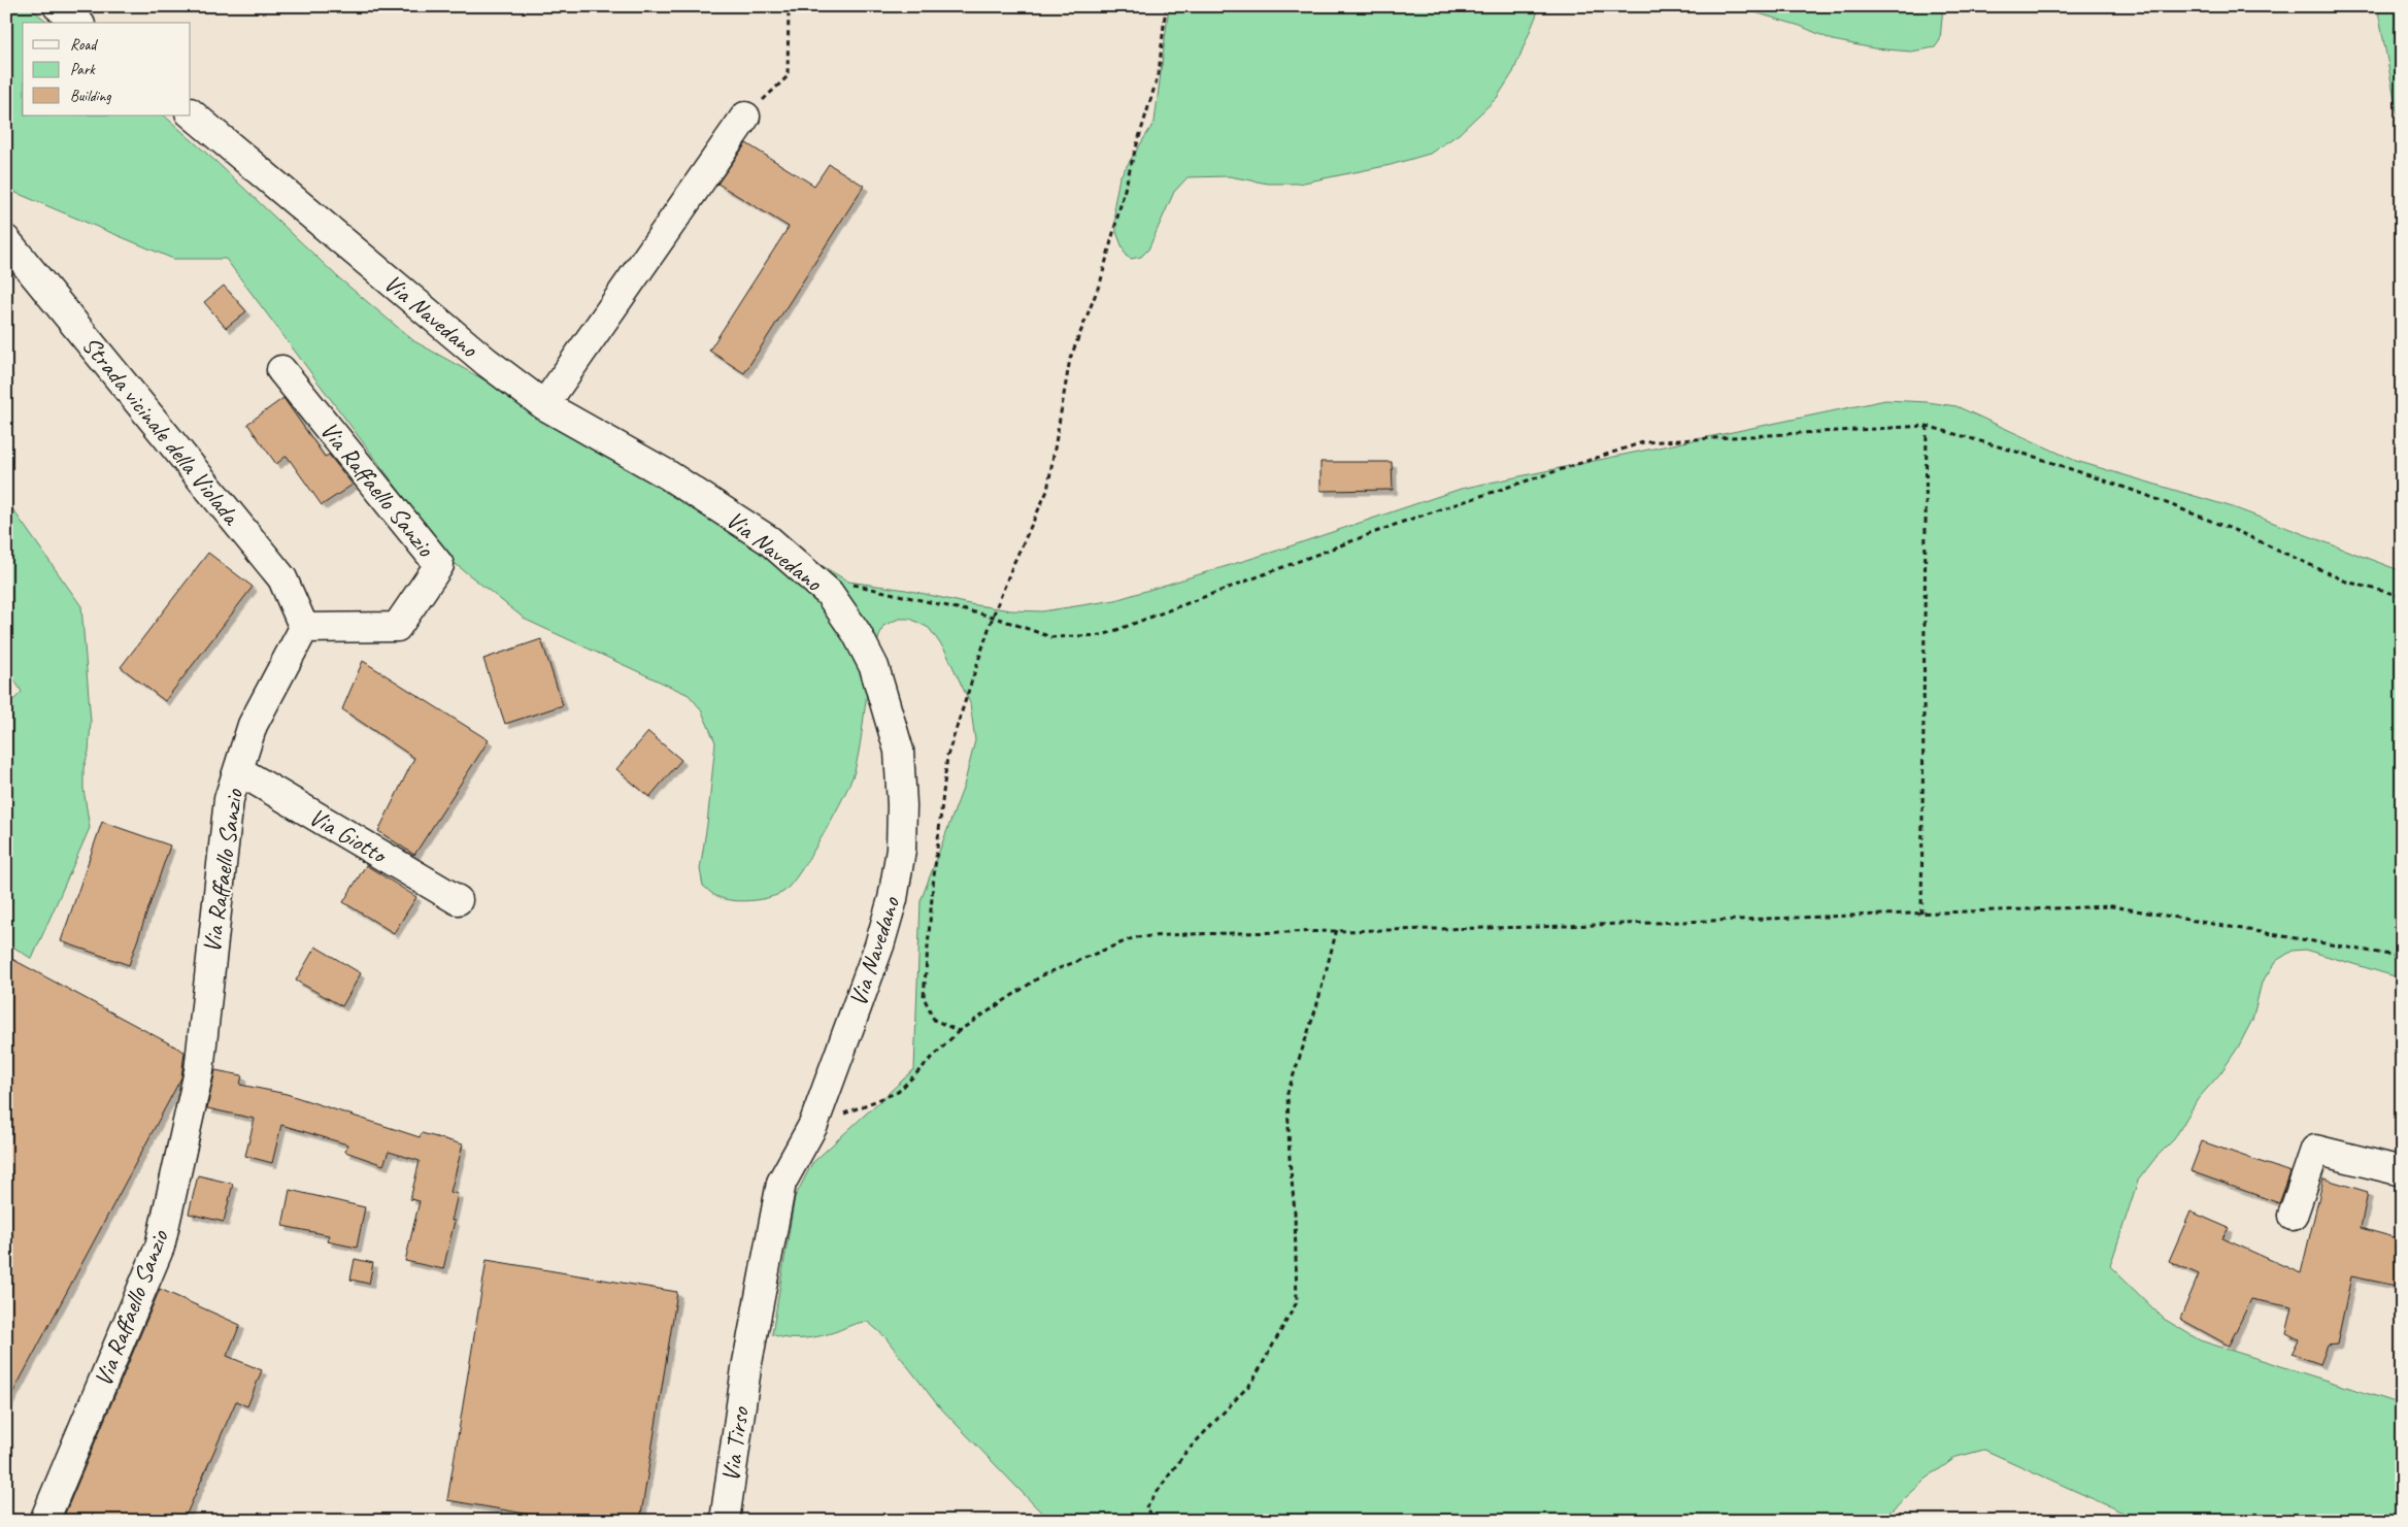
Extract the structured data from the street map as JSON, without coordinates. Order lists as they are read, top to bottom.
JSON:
{
  "streets": {
    "street": [
      "Via Navedano",
      "Strada vicinale della Violada",
      "Via Raffaello Sanzio",
      "Via Giotto",
      "Via Tirso"
    ]
  },
  "crossings": [
    ["Via Navedano", "Via Tirso"],
    ["Strada vicinale della Violada", "Via Raffaello Sanzio"],
    ["Via Raffaello Sanzio", "Via Giotto"]
  ],
  "legend": ["Road", "Park", "Building"]
}
